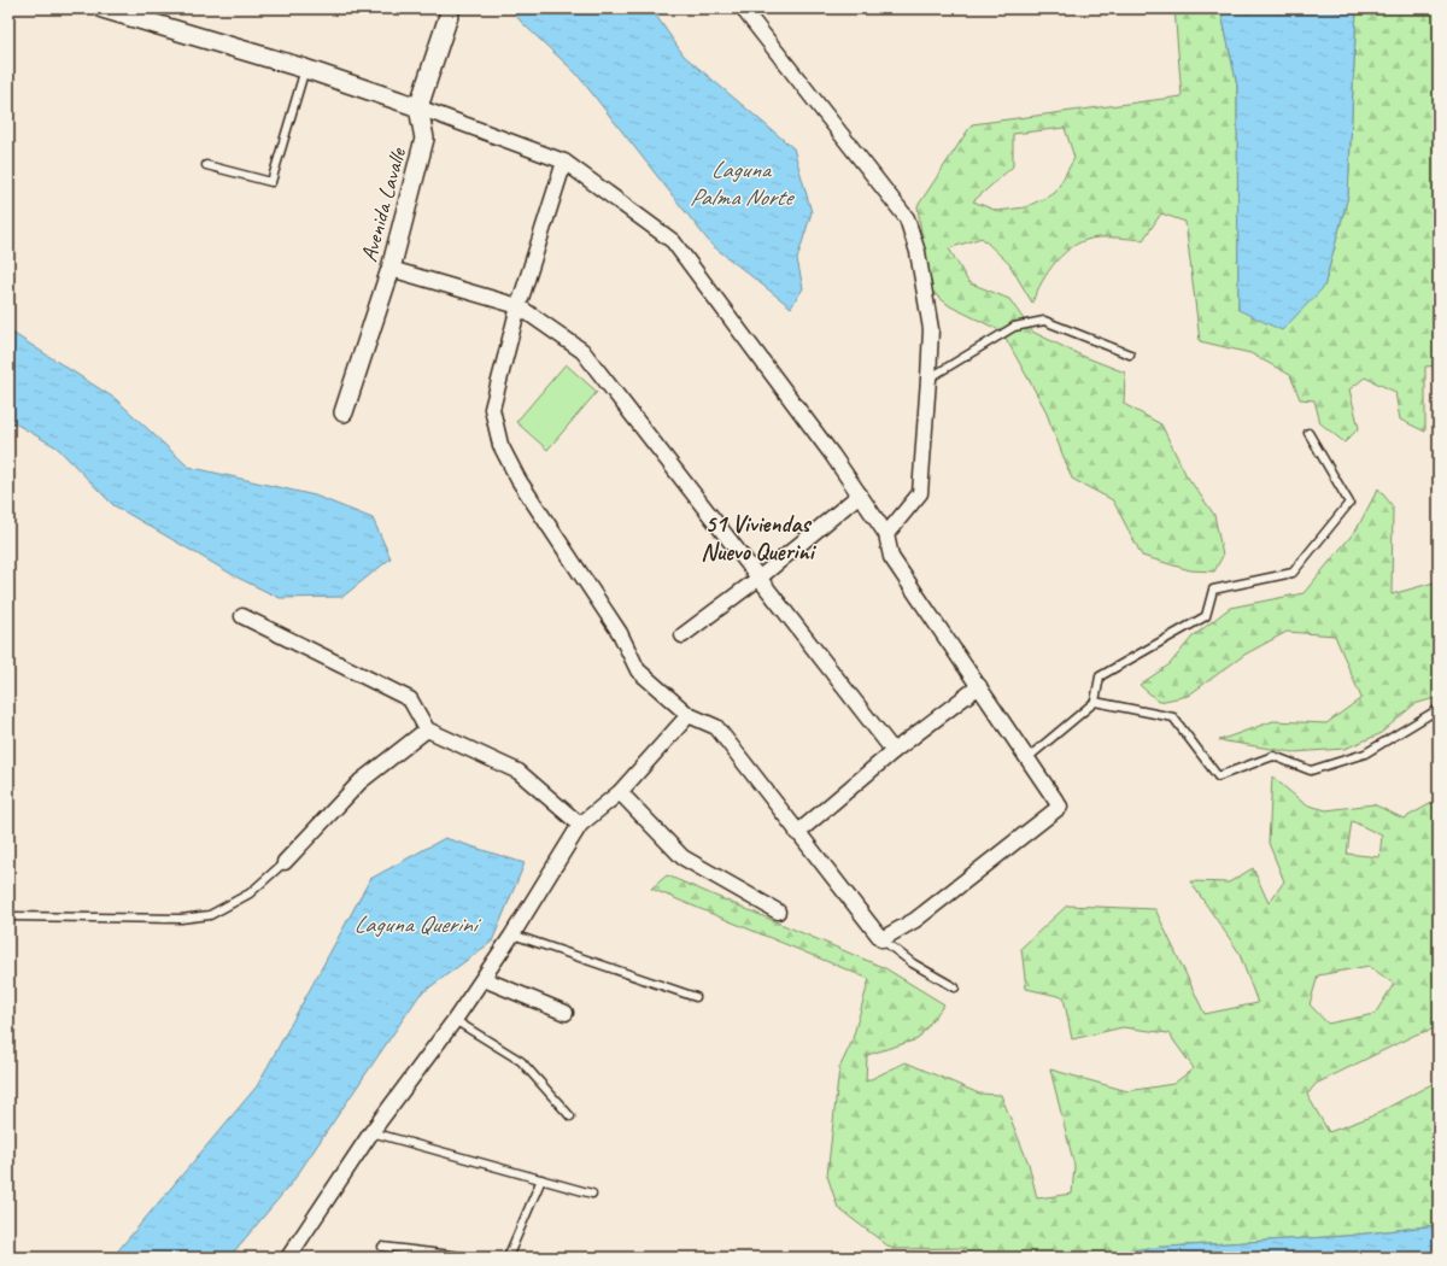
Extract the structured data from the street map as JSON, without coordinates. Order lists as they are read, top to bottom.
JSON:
{
  "streets": {
    "street": ["Avenida Lavalle"]
  },
  "districts": ["51 Viviendas Nuevo Querini"],
  "water": ["Laguna Palma Norte", "Laguna Querini"]
}
